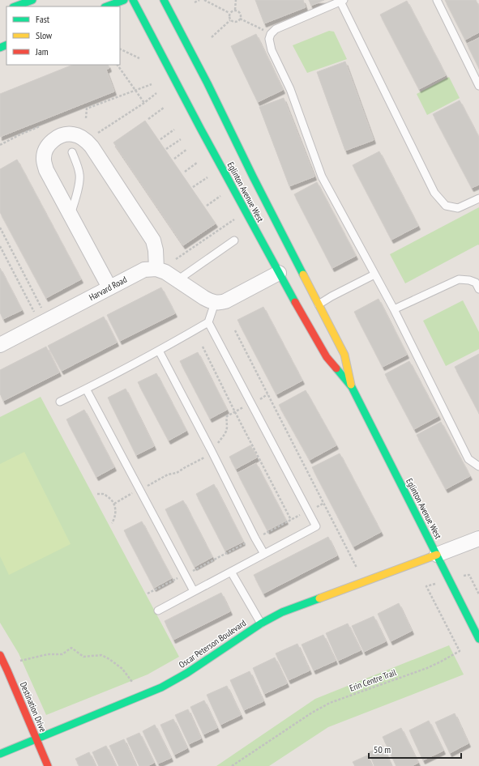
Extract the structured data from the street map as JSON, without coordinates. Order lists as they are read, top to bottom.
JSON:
{
  "streets": {
    "main road": ["Eglinton Avenue West", "Oscar Peterson Boulevard", "Destination Drive"],
    "street": ["Harvard Road"],
    "path": ["Erin Centre Trail"]
  },
  "crossings": [
    ["Eglinton Avenue West", "Oscar Peterson Boulevard"],
    ["Oscar Peterson Boulevard", "Destination Drive"]
  ],
  "legend": ["Fast", "Slow", "Jam"],
  "scale_bar": "50 m"
}
